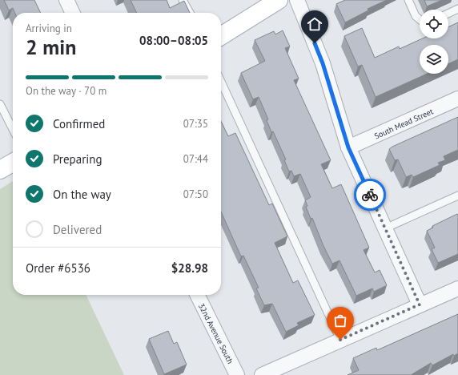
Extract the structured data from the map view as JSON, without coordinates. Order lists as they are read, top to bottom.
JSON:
{
  "streets": {
    "street": ["South Mead Street", "32nd Avenue South"]
  },
  "page": {
    "heading": ["2 min", "Arriving in", "08:00–08:05"],
    "panel": ["Order #6536", "$28.98"],
    "bar": "On the way · 70 m",
    "list": [
      ["Confirmed", "07:35"],
      ["Preparing", "07:44"],
      ["On the way", "07:50"],
      "Delivered"
    ]
  }
}
